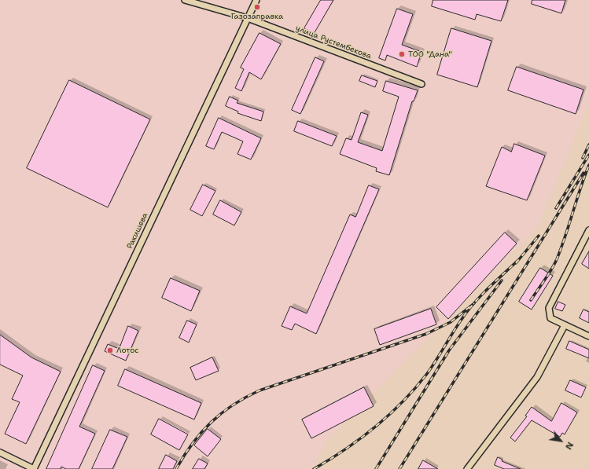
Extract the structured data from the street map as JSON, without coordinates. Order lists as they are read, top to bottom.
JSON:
{
  "streets": {
    "street": ["улица Рустембекова", "Ракишева"]
  },
  "crossings": [
    ["улица Рустембекова", "Ракишева"]
  ],
  "places": ["Газозаправка", "ТОО \"Дана\"", "Лотос"],
  "north": "bottom right"
}
